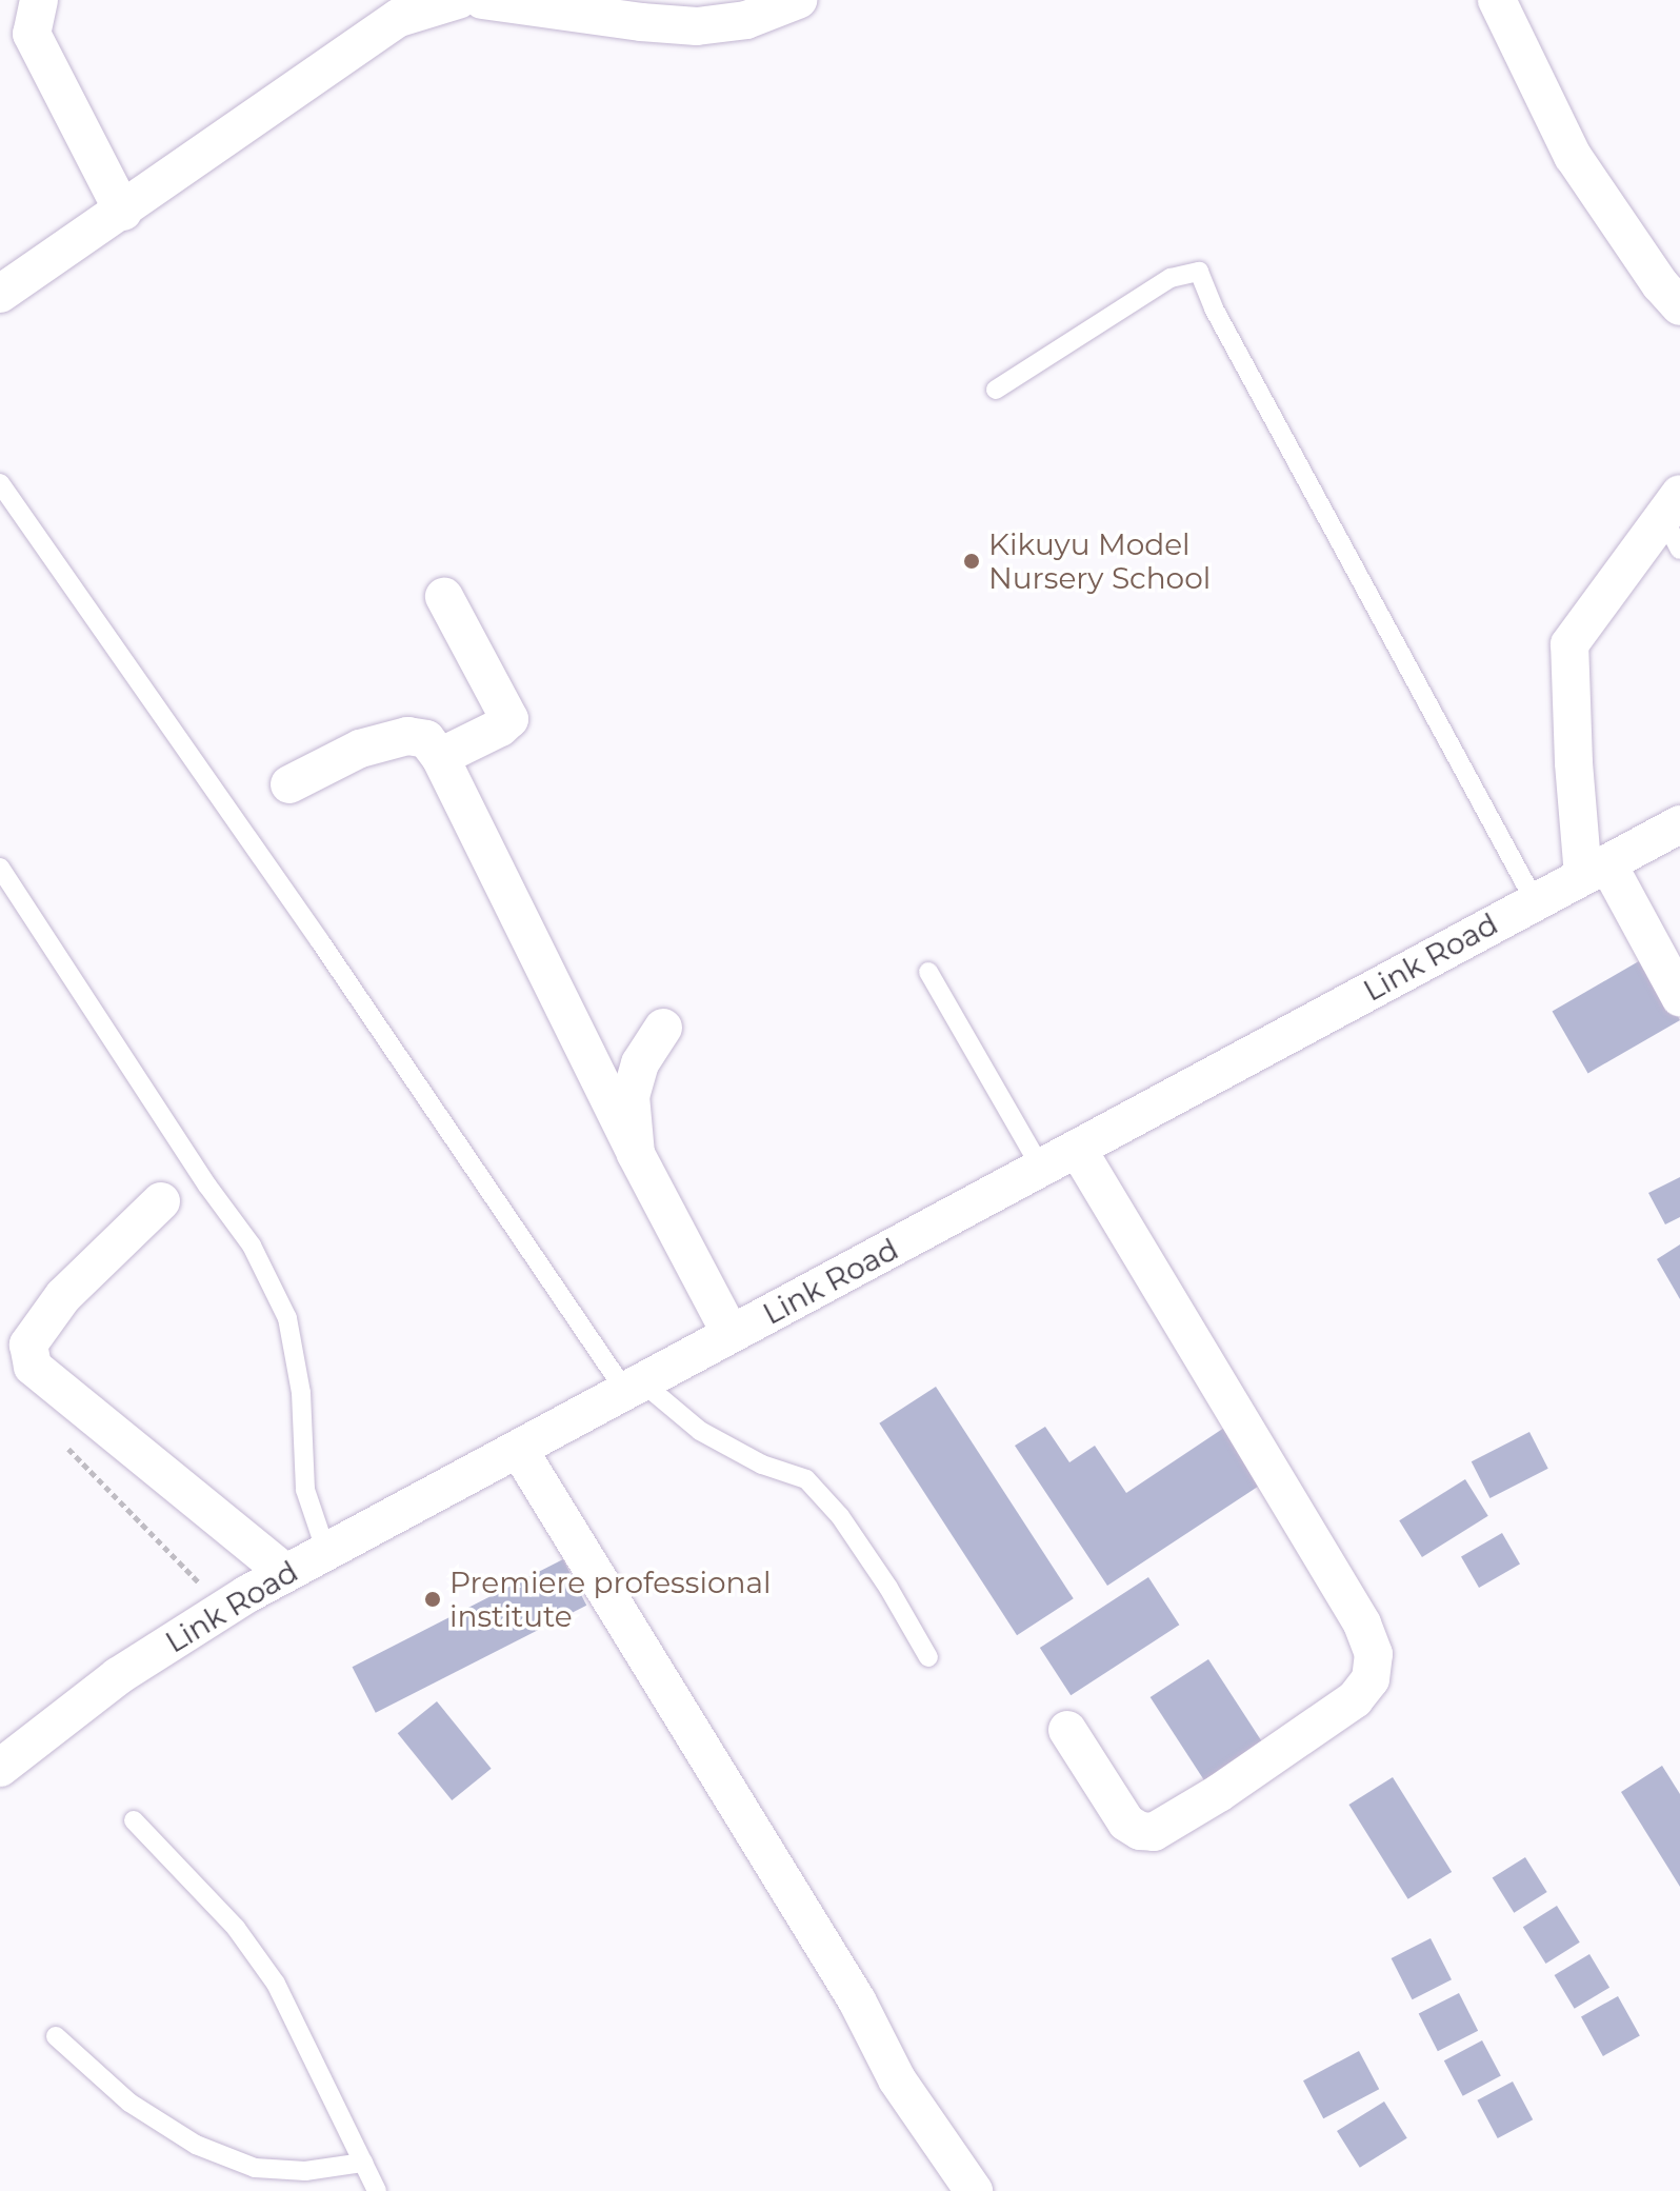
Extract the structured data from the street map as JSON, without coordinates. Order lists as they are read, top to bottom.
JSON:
{
  "streets": {
    "street": ["Link Road"]
  },
  "places": ["Kikuyu Model Nursery School", "Premiere professional institute"]
}
